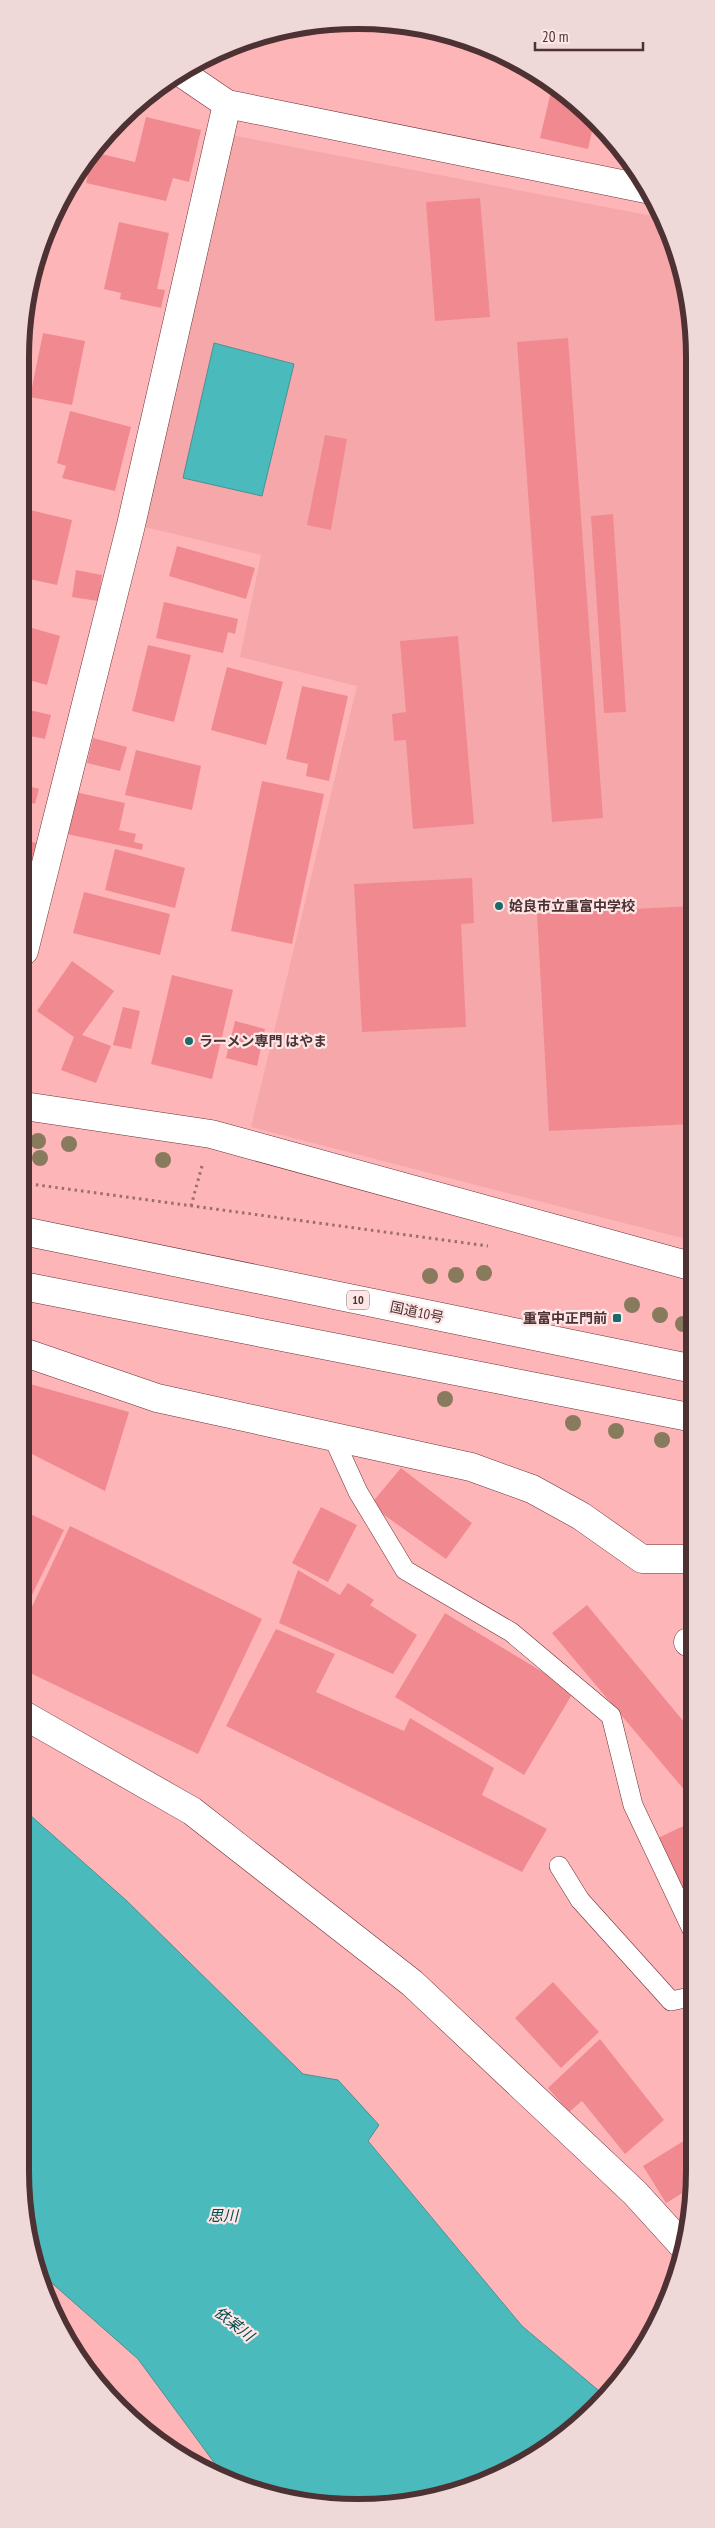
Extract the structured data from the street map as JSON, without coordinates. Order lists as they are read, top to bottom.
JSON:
{
  "streets": {
    "main road": ["10", "国道10号"]
  },
  "water": ["思川", "依某川"],
  "places": {
    "other": ["姶良市立重富中学校", "ラーメン専門 はやま"],
    "transit": ["重富中正門前"]
  },
  "scale_bar": "20 m"
}
